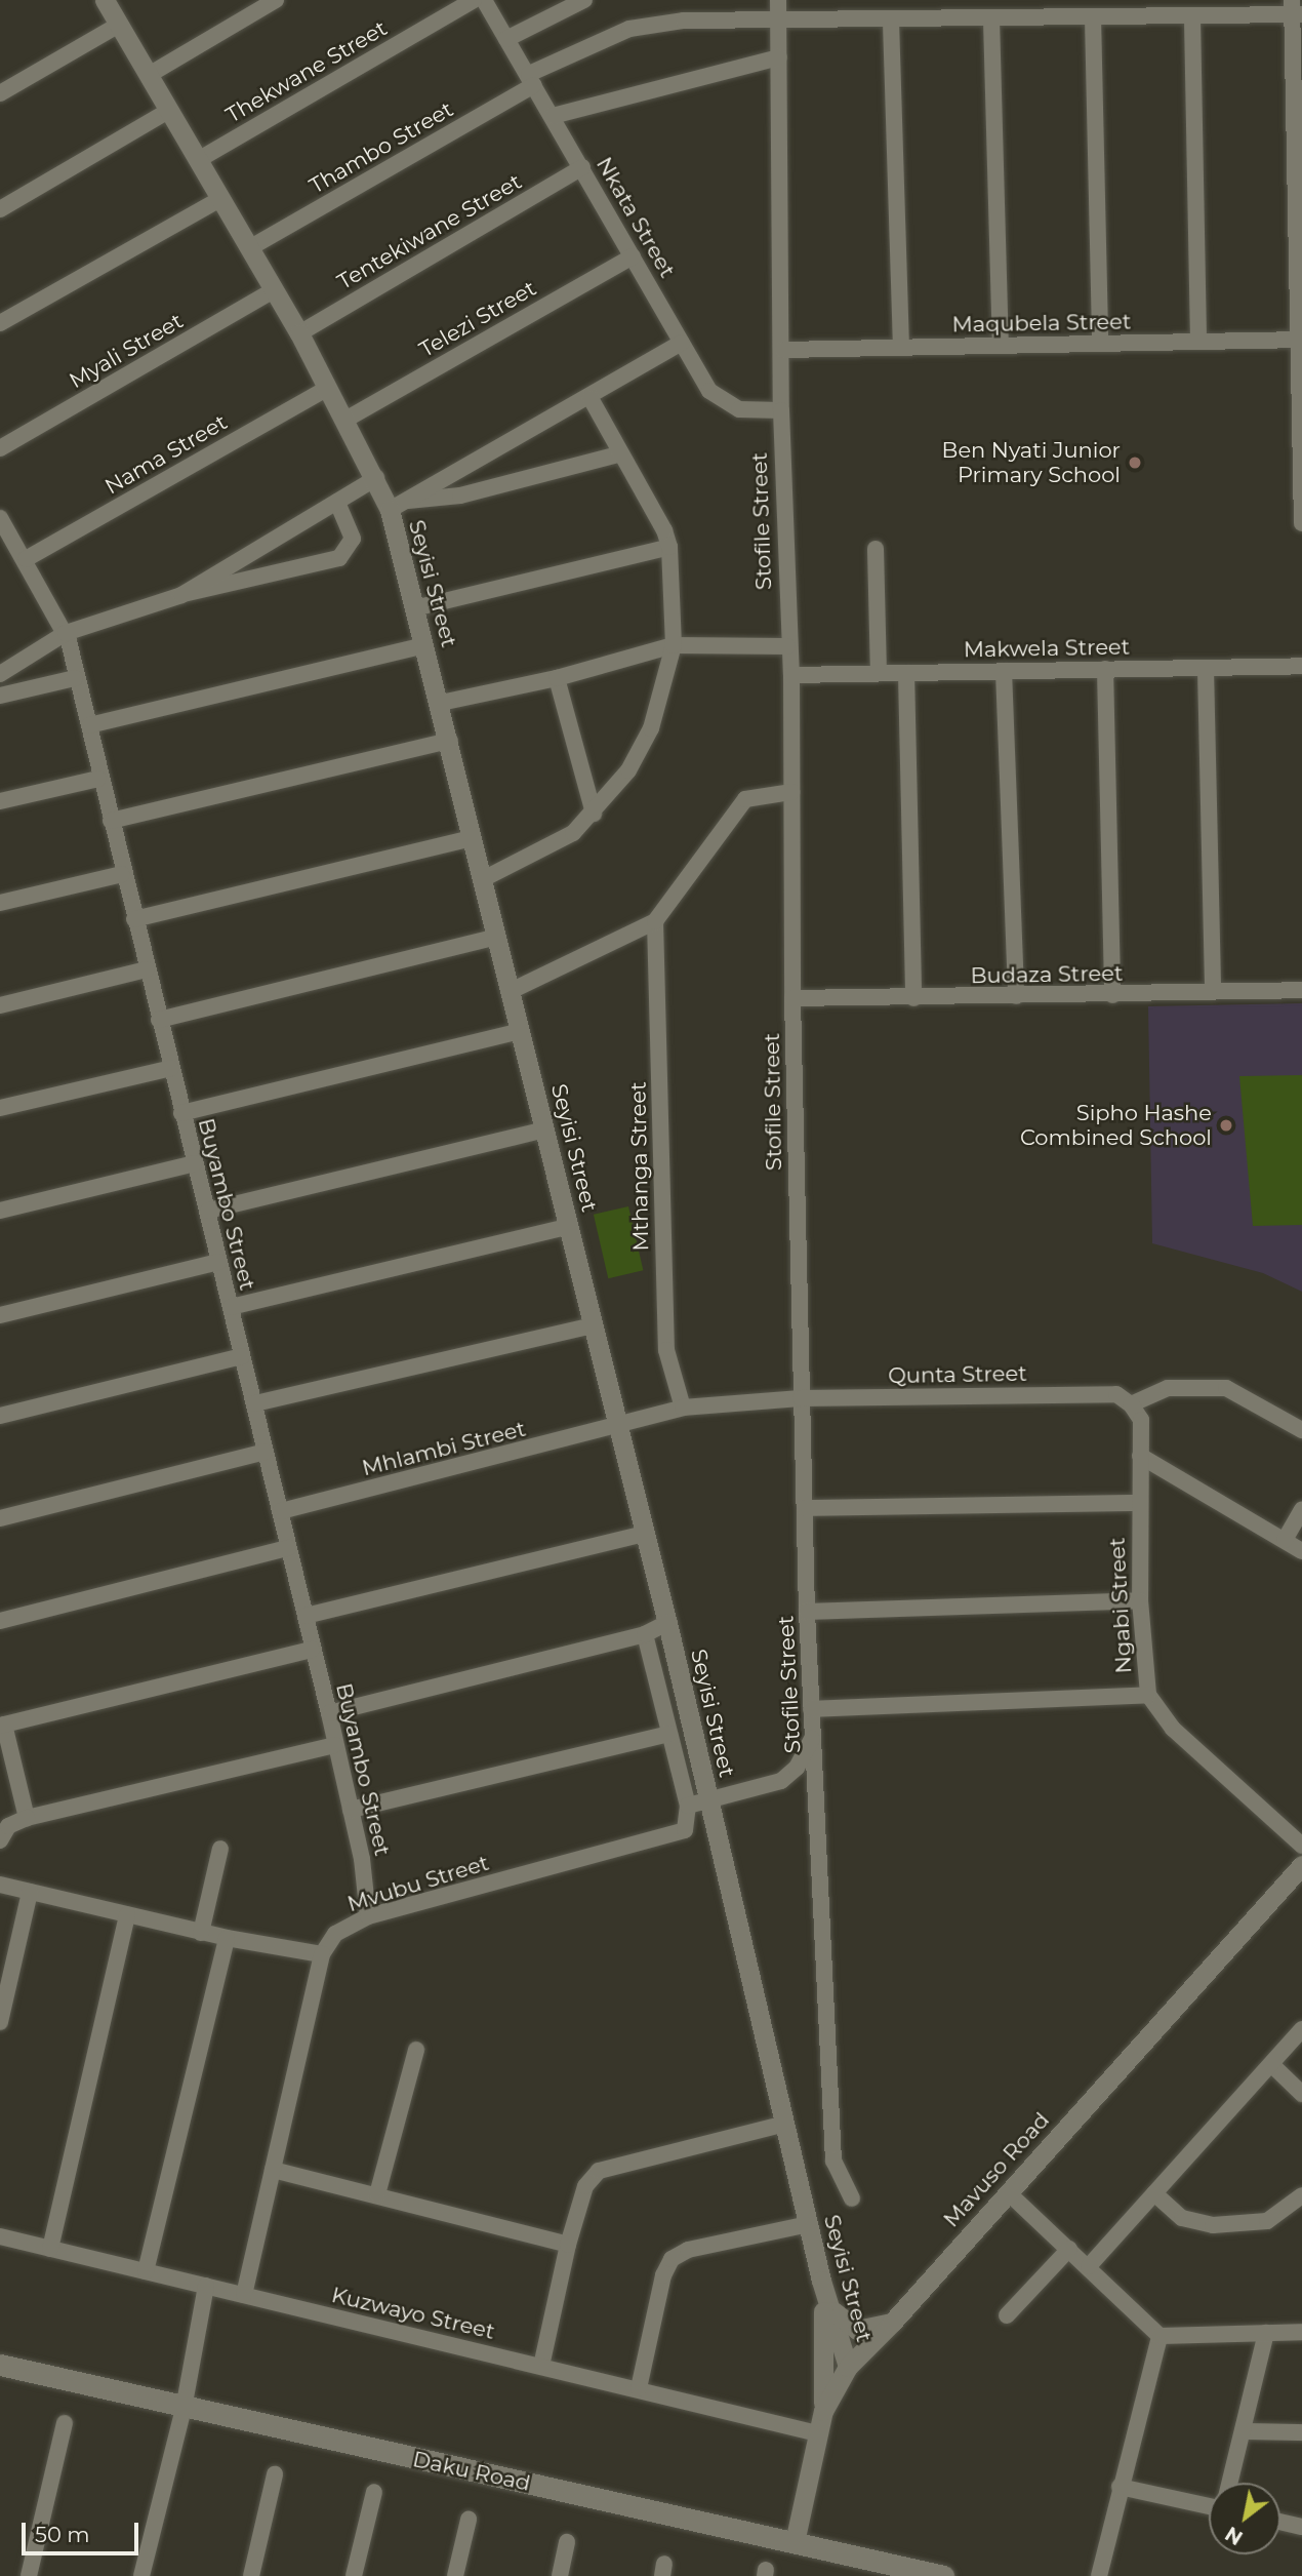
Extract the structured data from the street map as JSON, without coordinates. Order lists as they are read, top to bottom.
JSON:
{
  "streets": {
    "main road": ["Daku Road"],
    "street": [
      "Thekwane Street",
      "Thambo Street",
      "Nkata Street",
      "Tentekiwane Street",
      "Telezi Street",
      "Maqubela Street",
      "Myali Street",
      "Nama Street",
      "Stofile Street",
      "Seyisi Street",
      "Makwela Street",
      "Budaza Street",
      "Mthanga Street",
      "Buyambo Street",
      "Qunta Street",
      "Mhlambi Street",
      "Ngabi Street",
      "Mvubu Street",
      "Mavuso Road",
      "Kuzwayo Street"
    ]
  },
  "crossings": [
    ["Thekwane Street", "Seyisi Street"],
    ["Thambo Street", "Nkata Street"],
    ["Thambo Street", "Stofile Street"],
    ["Thambo Street", "Seyisi Street"],
    ["Nkata Street", "Tentekiwane Street"],
    ["Nkata Street", "Telezi Street"],
    ["Nkata Street", "Stofile Street"],
    ["Tentekiwane Street", "Seyisi Street"],
    ["Telezi Street", "Seyisi Street"],
    ["Maqubela Street", "Stofile Street"],
    ["Myali Street", "Seyisi Street"],
    ["Nama Street", "Seyisi Street"],
    ["Nama Street", "Buyambo Street"],
    ["Stofile Street", "Makwela Street"],
    ["Stofile Street", "Budaza Street"],
    ["Stofile Street", "Qunta Street"],
    ["Seyisi Street", "Mhlambi Street"],
    ["Seyisi Street", "Mavuso Road"],
    ["Mthanga Street", "Qunta Street"],
    ["Mthanga Street", "Mhlambi Street"],
    ["Buyambo Street", "Mhlambi Street"],
    ["Buyambo Street", "Mvubu Street"],
    ["Qunta Street", "Mhlambi Street"],
    ["Qunta Street", "Ngabi Street"],
    ["Mavuso Road", "Kuzwayo Street"],
    ["Mavuso Road", "Daku Road"]
  ],
  "places": ["Ben Nyati Junior Primary School", "Sipho Hashe Combined School"],
  "scale_bar": "50 m",
  "north": "bottom left"
}
